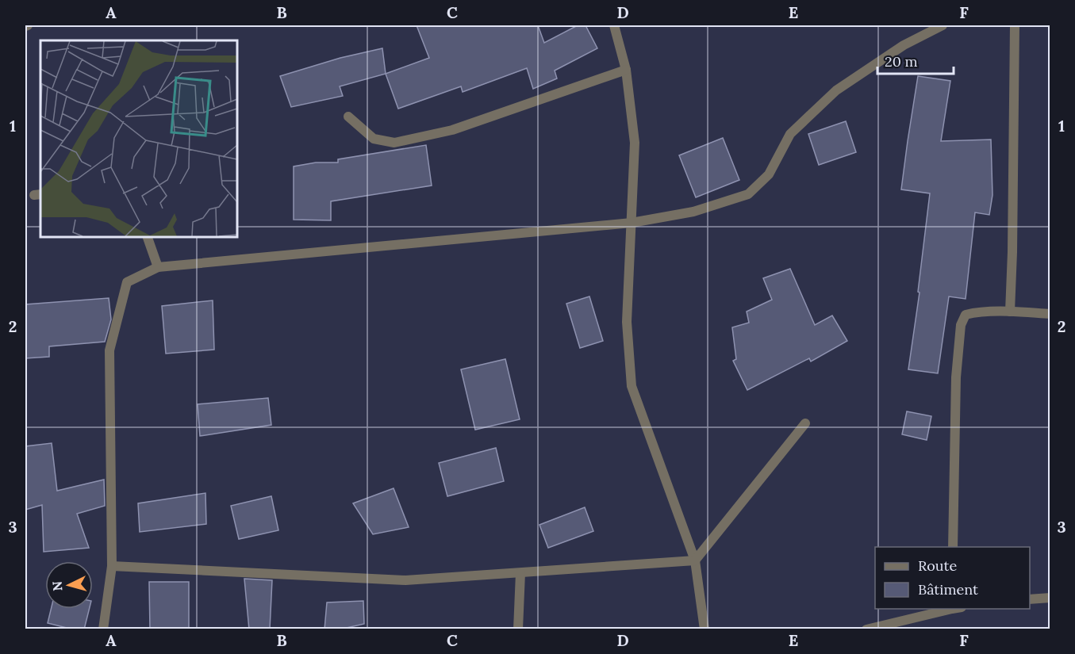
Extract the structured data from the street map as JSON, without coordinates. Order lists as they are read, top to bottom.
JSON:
{
  "legend": ["Route", "Bâtiment"],
  "scale_bar": "20 m",
  "north": "left",
  "grid": {
    "columns": [
      "A",
      "B",
      "C",
      "D",
      "E",
      "F"
    ],
    "rows": ["1", "2", "3"]
  }
}
